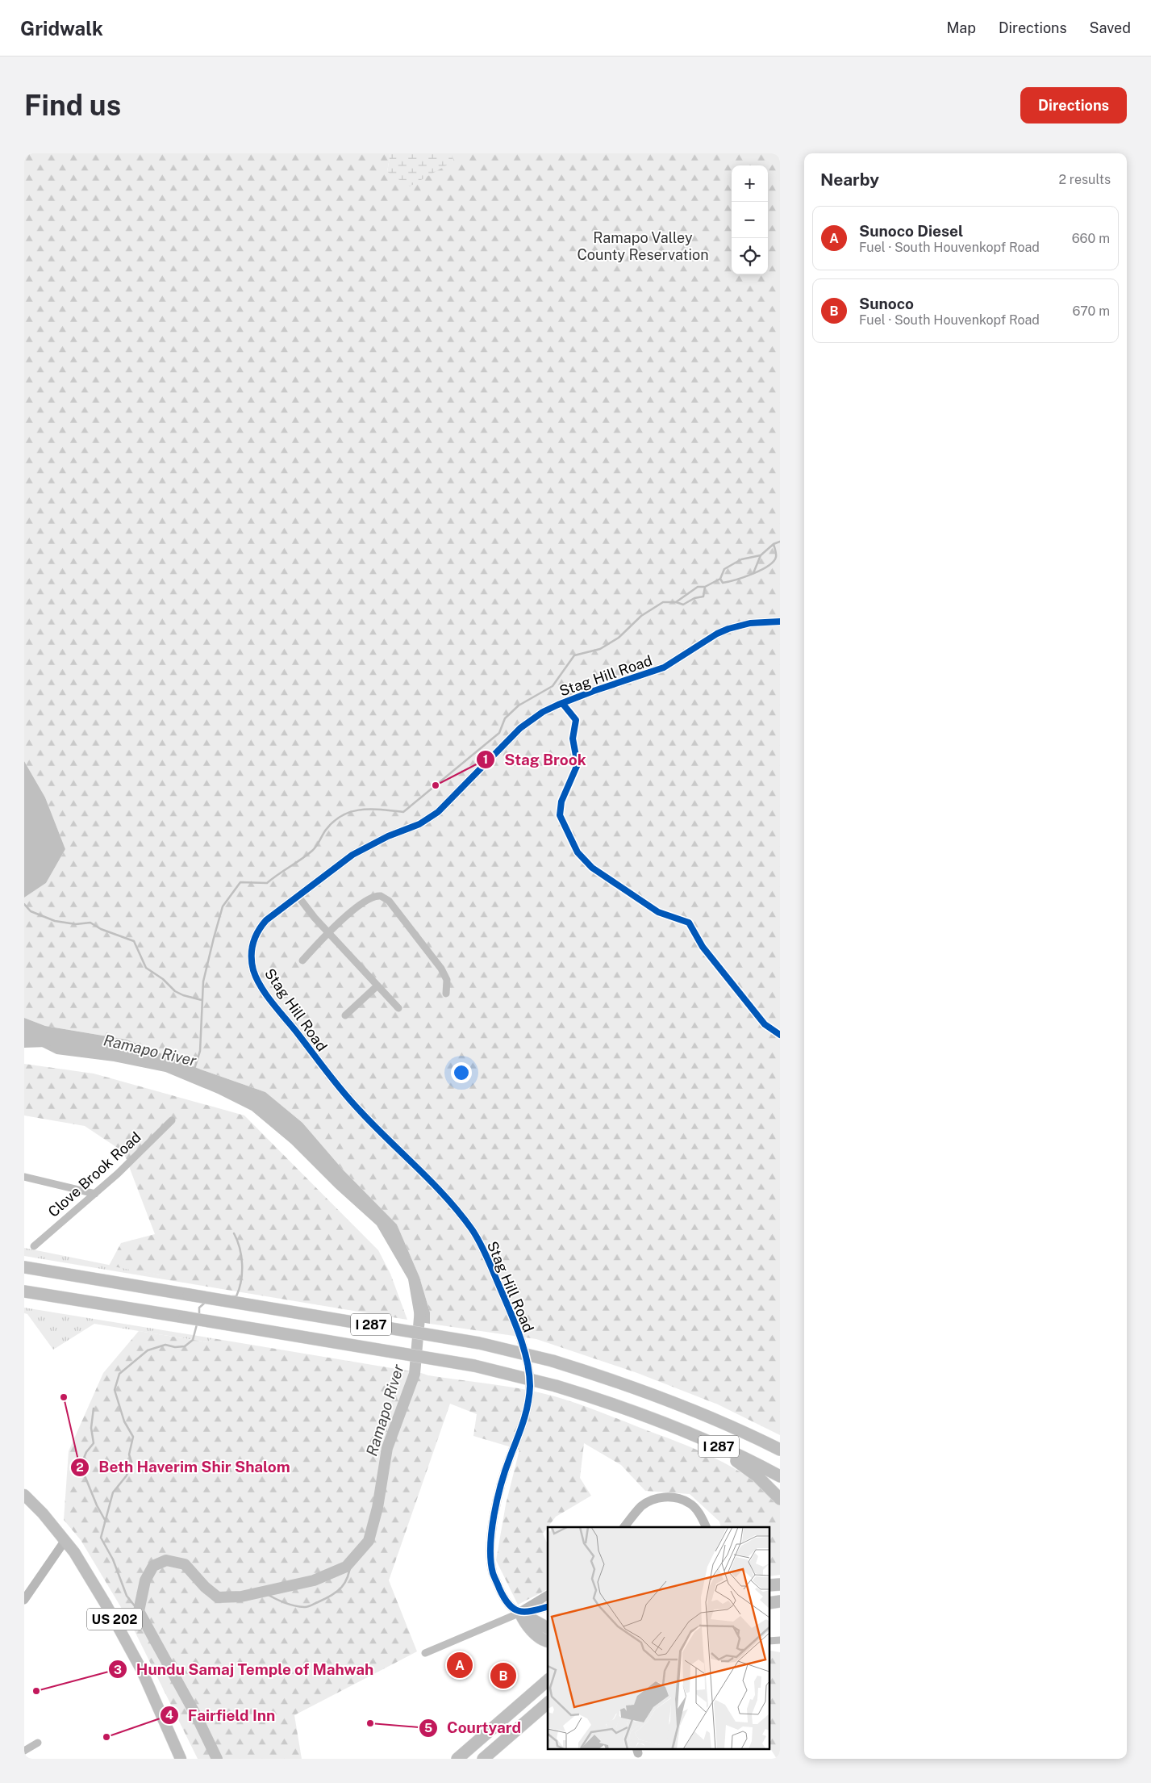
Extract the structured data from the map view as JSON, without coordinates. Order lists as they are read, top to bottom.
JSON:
{
  "streets": {
    "highway": ["I 287"],
    "main road": ["US 202"],
    "street": ["Stag Hill Road", "Clove Brook Road"]
  },
  "water": ["Ramapo River"],
  "parks": ["Ramapo Valley County Reservation"],
  "places": [
    "Stag Brook",
    "Beth Haverim Shir Shalom",
    "Hundu Samaj Temple of Mahwah",
    "Courtyard",
    "Fairfield Inn"
  ],
  "page": {
    "header": "Gridwalk",
    "nav": ["Map", "Directions", "Saved"],
    "buttons": "Directions",
    "title": "Find us",
    "heading": ["Nearby", "2 results"],
    "map_buttons": ["+", "−"],
    "list": [
      {
        "mark": "A",
        "name": "Sunoco Diesel",
        "note": "Fuel · South Houvenkopf Road",
        "value": "660 m"
      },
      {
        "mark": "B",
        "name": "Sunoco",
        "note": "Fuel · South Houvenkopf Road",
        "value": "670 m"
      }
    ],
    "pins": ["A", "B"]
  }
}
